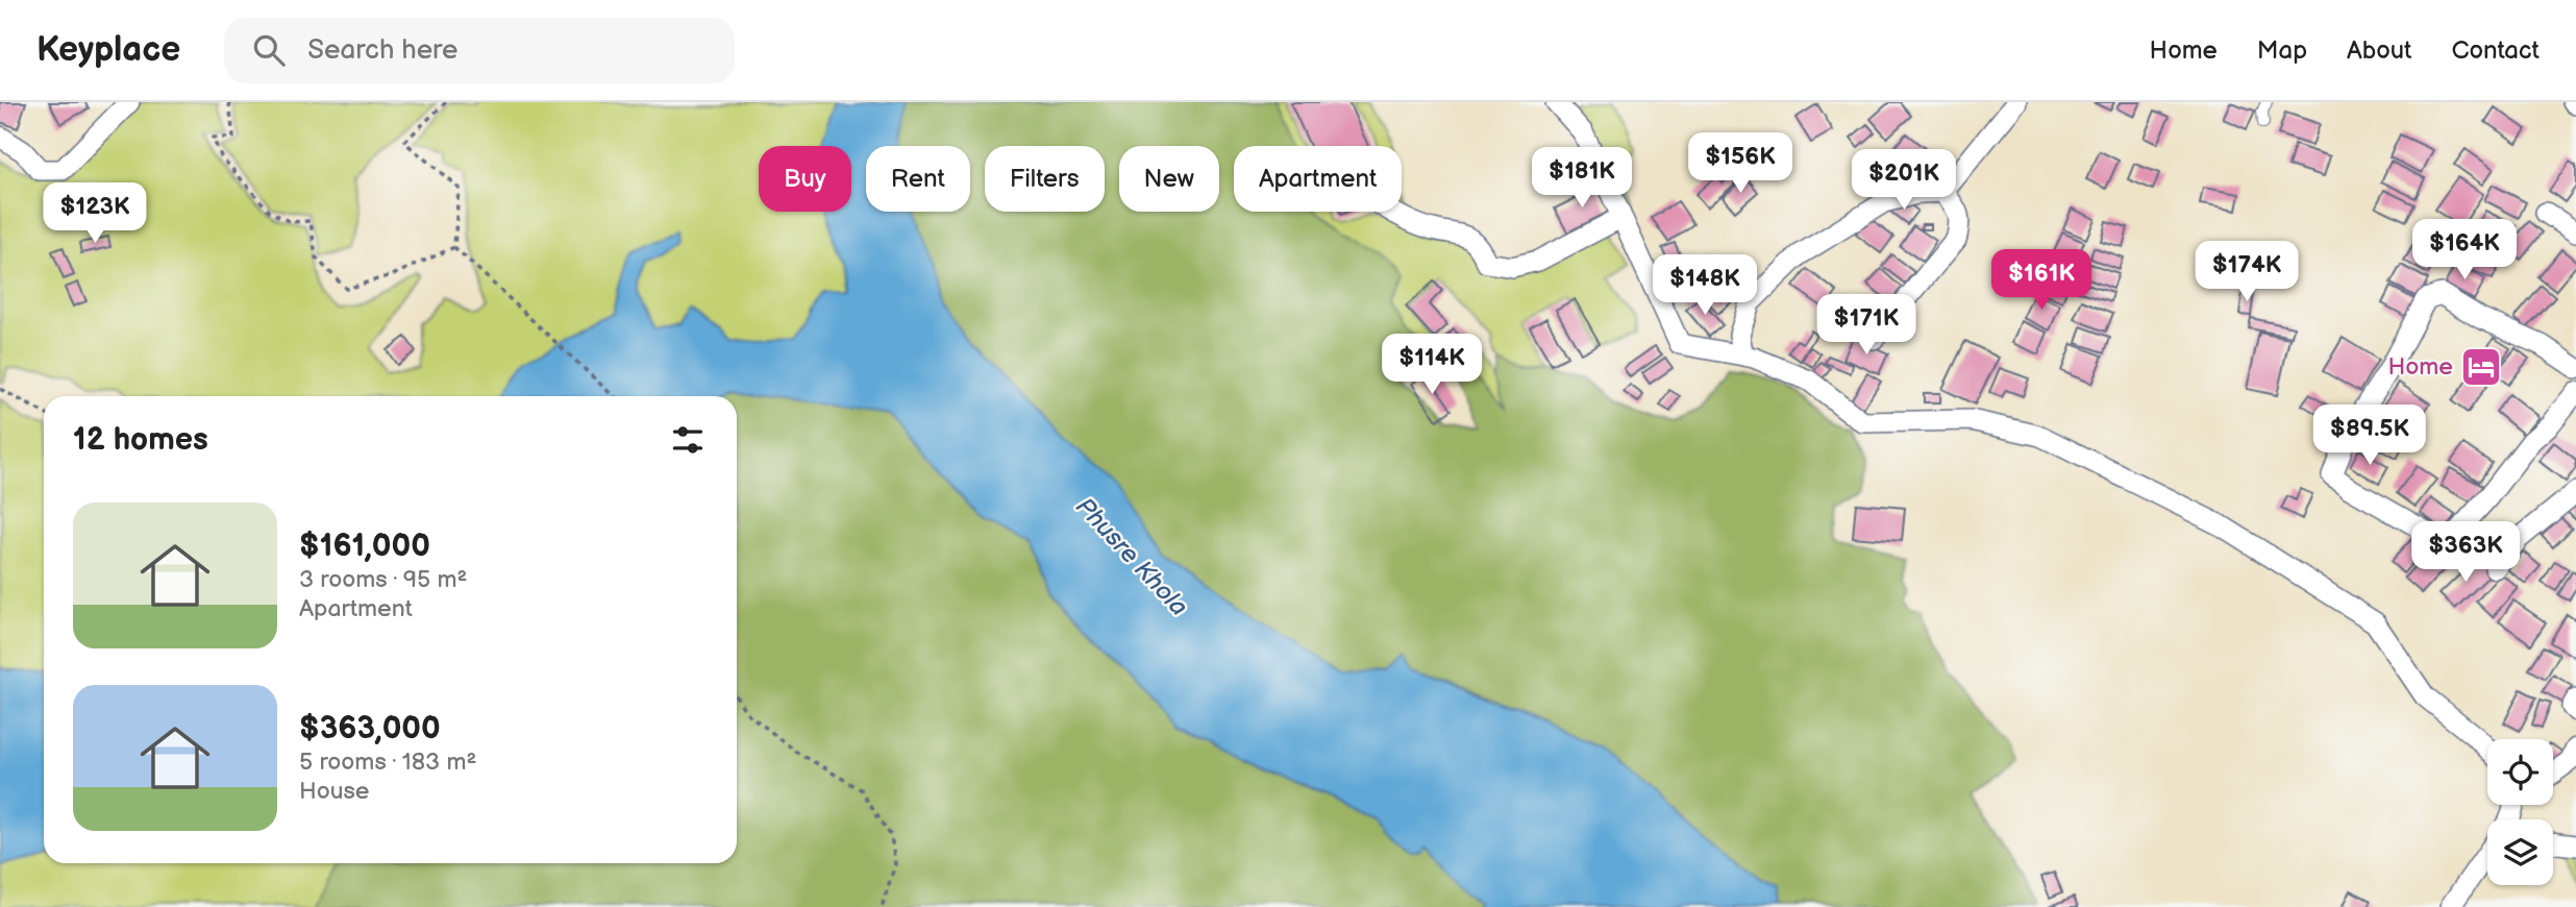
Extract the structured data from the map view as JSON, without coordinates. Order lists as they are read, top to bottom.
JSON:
{
  "water": ["Phusre Khola"],
  "places": {
    "hotel": ["Home"]
  },
  "page": {
    "header": "Keyplace",
    "search": "Search here",
    "nav": [
      "Home",
      "Map",
      "About",
      "Contact"
    ],
    "price": [
      "$156K",
      "$181K",
      "$201K",
      "$123K",
      "$164K",
      "$174K",
      "$161K",
      "$148K",
      "$171K",
      "$114K",
      "$89.5K",
      "$363K"
    ],
    "chip": [
      "Buy",
      "Rent",
      "Filters",
      "New",
      "Apartment"
    ],
    "heading": "12 homes",
    "list": [
      {
        "name": "$161,000",
        "note": "3 rooms · 95 m² · Apartment"
      },
      {
        "name": "$363,000",
        "note": "5 rooms · 183 m² · House"
      }
    ]
  }
}
